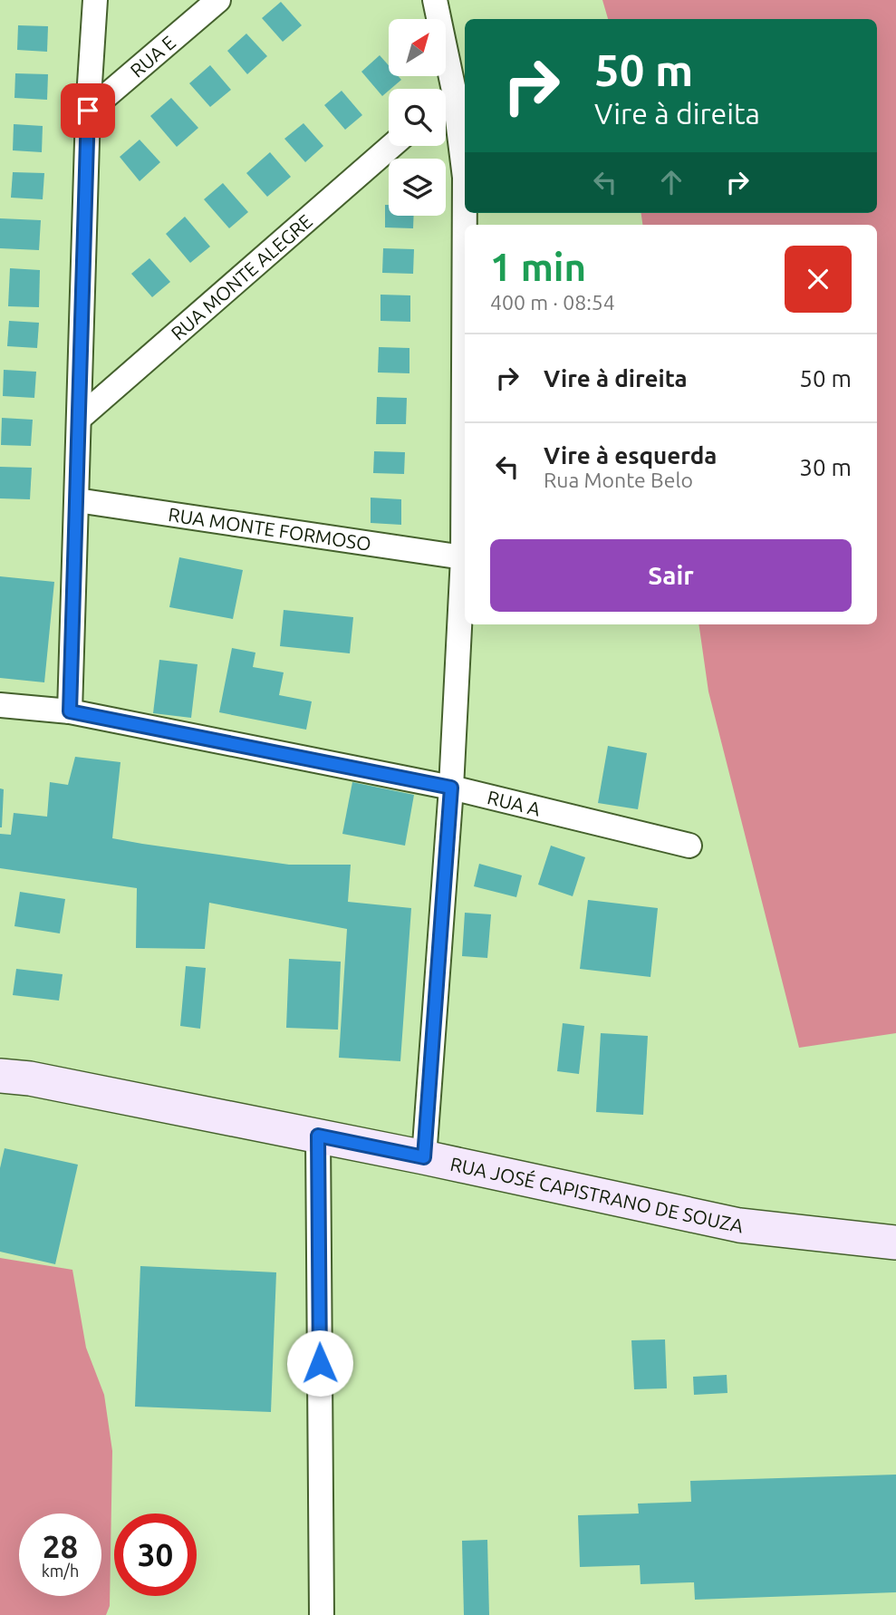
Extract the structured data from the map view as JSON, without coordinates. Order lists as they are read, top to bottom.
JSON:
{
  "streets": {
    "main road": ["RUA JOSÉ CAPISTRANO DE SOUZA"],
    "street": [
      "RUA E",
      "RUA MONTE ALEGRE",
      "RUA MONTE FORMOSO",
      "RUA A"
    ]
  },
  "north": "top right",
  "page": {
    "turn": ["50 m", "Vire à direita"],
    "heading": ["1 min", "400 m · 08:54"],
    "list": [
      {
        "name": "Vire à direita",
        "value": "50 m"
      },
      {
        "name": "Vire à esquerda",
        "note": "Rua Monte Belo",
        "value": "30 m"
      }
    ],
    "buttons": "Sair",
    "speed": "28 km/h",
    "limit": "30"
  }
}
